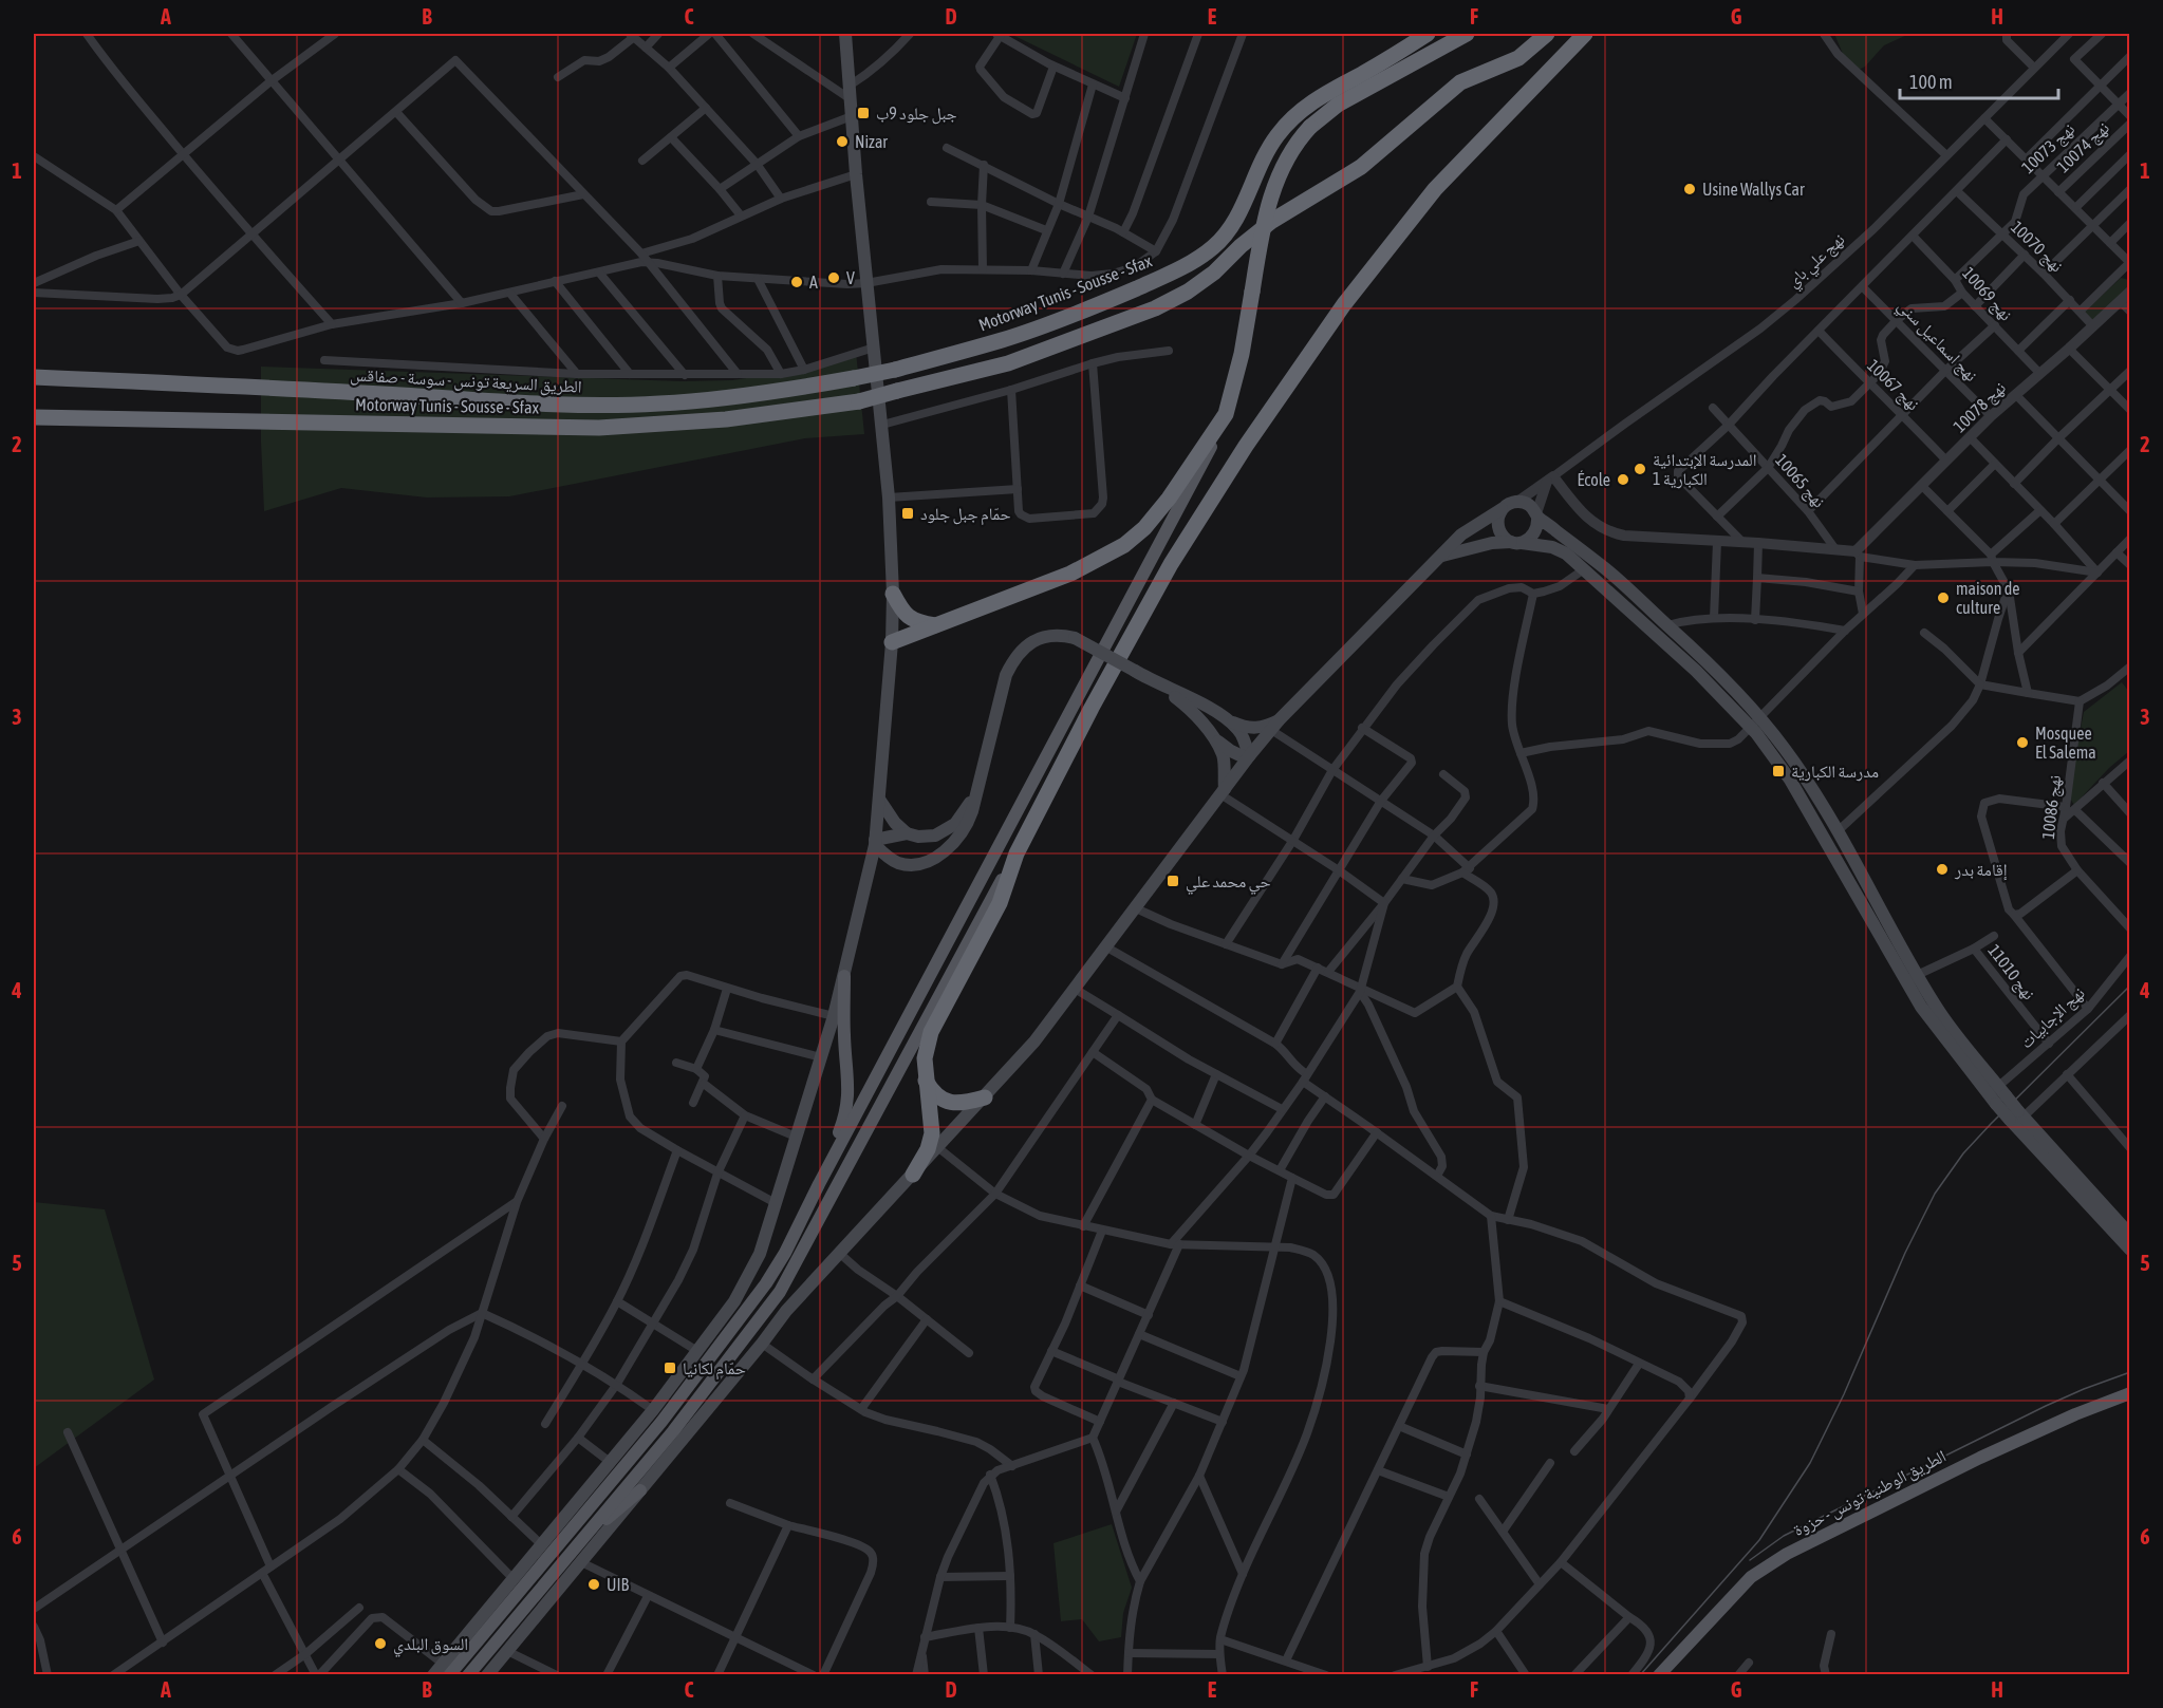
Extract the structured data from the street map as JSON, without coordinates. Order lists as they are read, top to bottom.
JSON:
{
  "streets": {
    "highway": ["Motorway Tunis - Sousse - Sfax", "الطريق السريعة تونس - سوسة - صفاقس"],
    "main road": ["الطريق الوطنية تونس - حزوة"],
    "street": [
      "نهج 10074",
      "نهج 10073",
      "نهج 10070",
      "نهج علي باي",
      "نهج 10069",
      "نهج اسماعيل سني",
      "نهج 10067",
      "نهج 10078",
      "نهج 10065",
      "نهج 10086",
      "نهج 11010",
      "نهج الإجابيات"
    ]
  },
  "crossings": [
    ["نهج 10073", "نهج 10070"],
    ["نهج 10073", "نهج 10069"],
    ["نهج 10070", "نهج 10078"],
    ["Motorway Tunis - Sousse - Sfax", "الطريق السريعة تونس - سوسة - صفاقس"],
    ["نهج 10069", "نهج 10078"],
    ["نهج اسماعيل سني", "نهج 10078"],
    ["نهج 10067", "نهج 10078"],
    ["نهج 11010", "نهج الإجابيات"]
  ],
  "places": {
    "transit": [
      "جبل جلود 9ب",
      "حمّام جبل جلود",
      "مدرسة الكبارية",
      "حي محمد علي",
      "حمّام لكانيا"
    ],
    "other": [
      "Nizar",
      "Usine Wallys Car",
      "V",
      "A",
      "المدرسة الإبتدائية الكبارية 1",
      "École",
      "maison de culture",
      "Mosquee El Salema",
      "إقامة بدر",
      "UIB",
      "السوق البلدي"
    ]
  },
  "scale_bar": "100 m",
  "grid": {
    "columns": [
      "A",
      "B",
      "C",
      "D",
      "E",
      "F",
      "G",
      "H"
    ],
    "rows": [
      "1",
      "2",
      "3",
      "4",
      "5",
      "6"
    ]
  }
}
